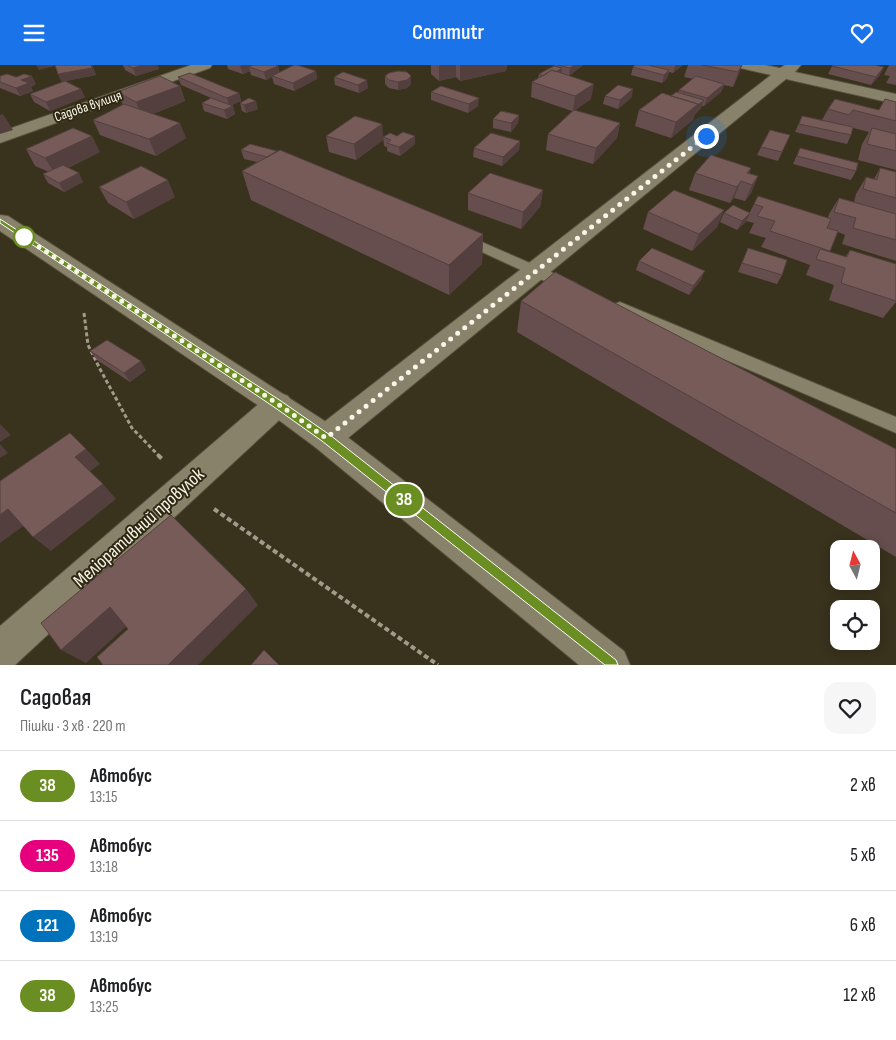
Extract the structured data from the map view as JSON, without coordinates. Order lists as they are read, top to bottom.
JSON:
{
  "streets": {
    "street": ["Садова вулиця", "Меліоративний провулок"]
  },
  "lines": ["bus line 38"],
  "north": "top",
  "page": {
    "header": "Commutr",
    "on_map": "38",
    "heading": ["Садовая", "Пішки · 3 хв · 220 m"],
    "list": [
      {
        "mark": "38",
        "name": "Автобус",
        "note": "13:15",
        "value": "2 хв"
      },
      {
        "mark": "135",
        "name": "Автобус",
        "note": "13:18",
        "value": "5 хв"
      },
      {
        "mark": "121",
        "name": "Автобус",
        "note": "13:19",
        "value": "6 хв"
      },
      {
        "mark": "38",
        "name": "Автобус",
        "note": "13:25",
        "value": "12 хв"
      }
    ]
  }
}
